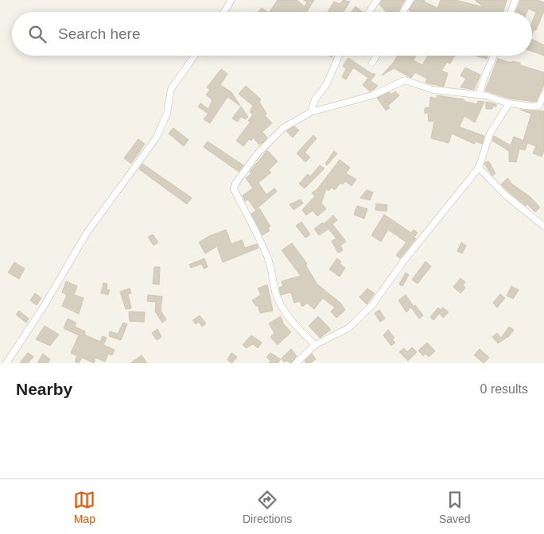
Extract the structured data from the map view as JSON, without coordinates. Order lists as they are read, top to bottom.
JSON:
{
  "page": {
    "search": "Search here",
    "heading": ["Nearby", "0 results"],
    "nav": ["Map", "Directions", "Saved"]
  }
}
